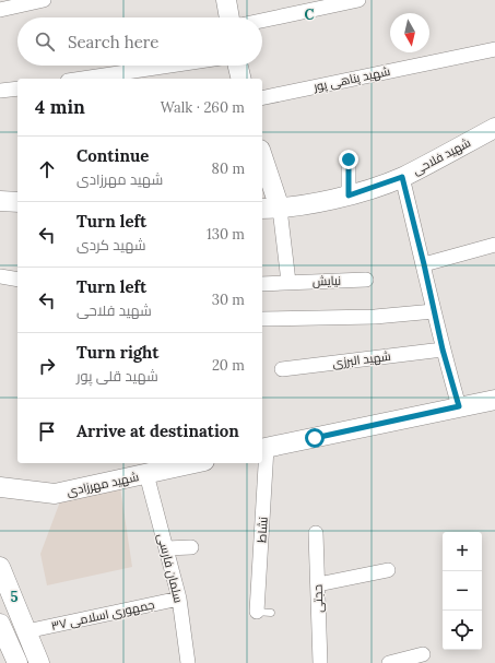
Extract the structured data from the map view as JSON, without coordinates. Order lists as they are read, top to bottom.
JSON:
{
  "streets": {
    "street": [
      "شهید پناهی پور",
      "شهید فلاحی",
      "نیایش",
      "شهید البرزی",
      "شهید مهرزادی",
      "نشاط",
      "سلمان فارسی",
      "حجتی",
      "جمهوری اسلامی ۳۷"
    ]
  },
  "crossings": [
    ["شهید مهرزادی", "سلمان فارسی"],
    ["سلمان فارسی", "جمهوری اسلامی ۳۷"]
  ],
  "north": "bottom",
  "page": {
    "search": "Search here",
    "heading": ["4 min", "Walk · 260 m"],
    "list": [
      ["Continue", "شهید مهرزادی", "80 m"],
      ["Turn left", "شهید کردی", "130 m"],
      ["Turn left", "شهید فلاحی", "30 m"],
      ["Turn right", "شهید قلی پور", "20 m"],
      "Arrive at destination"
    ],
    "map_buttons": ["+", "−"]
  },
  "grid": {
    "columns": ["C"],
    "rows": ["5"]
  }
}
